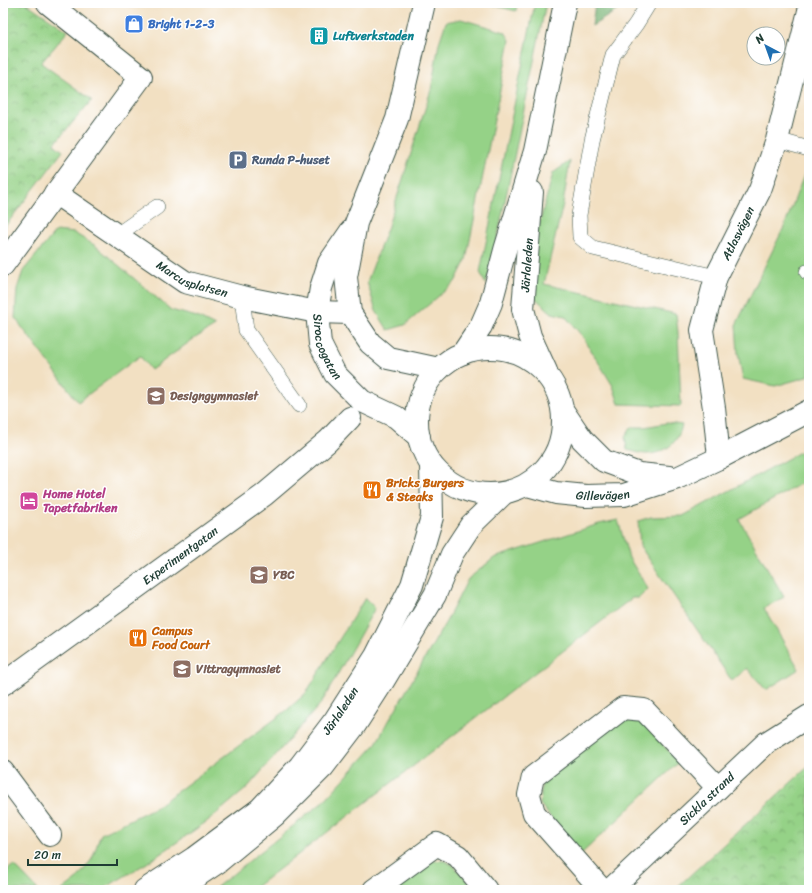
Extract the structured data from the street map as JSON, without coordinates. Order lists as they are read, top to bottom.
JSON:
{
  "streets": {
    "street": [
      "Atlasvägen",
      "Järlaleden",
      "Marcusplatsen",
      "Siroccogatan",
      "Gillevägen",
      "Experimentgatan",
      "Sickla strand"
    ]
  },
  "crossings": [
    ["Atlasvägen", "Gillevägen"],
    ["Järlaleden", "Gillevägen"],
    ["Marcusplatsen", "Siroccogatan"]
  ],
  "places": {
    "shop": ["Bright 1-2-3"],
    "building": ["Luftverkstaden"],
    "parking": ["Runda P-huset"],
    "school or university": ["Designgymnasiet", "YBC", "Vittragymnasiet"],
    "restaurant": ["Bricks Burgers & Steaks", "Campus Food Court"],
    "hotel": ["Home Hotel Tapetfabriken"]
  },
  "scale_bar": "20 m",
  "north": "top left"
}
